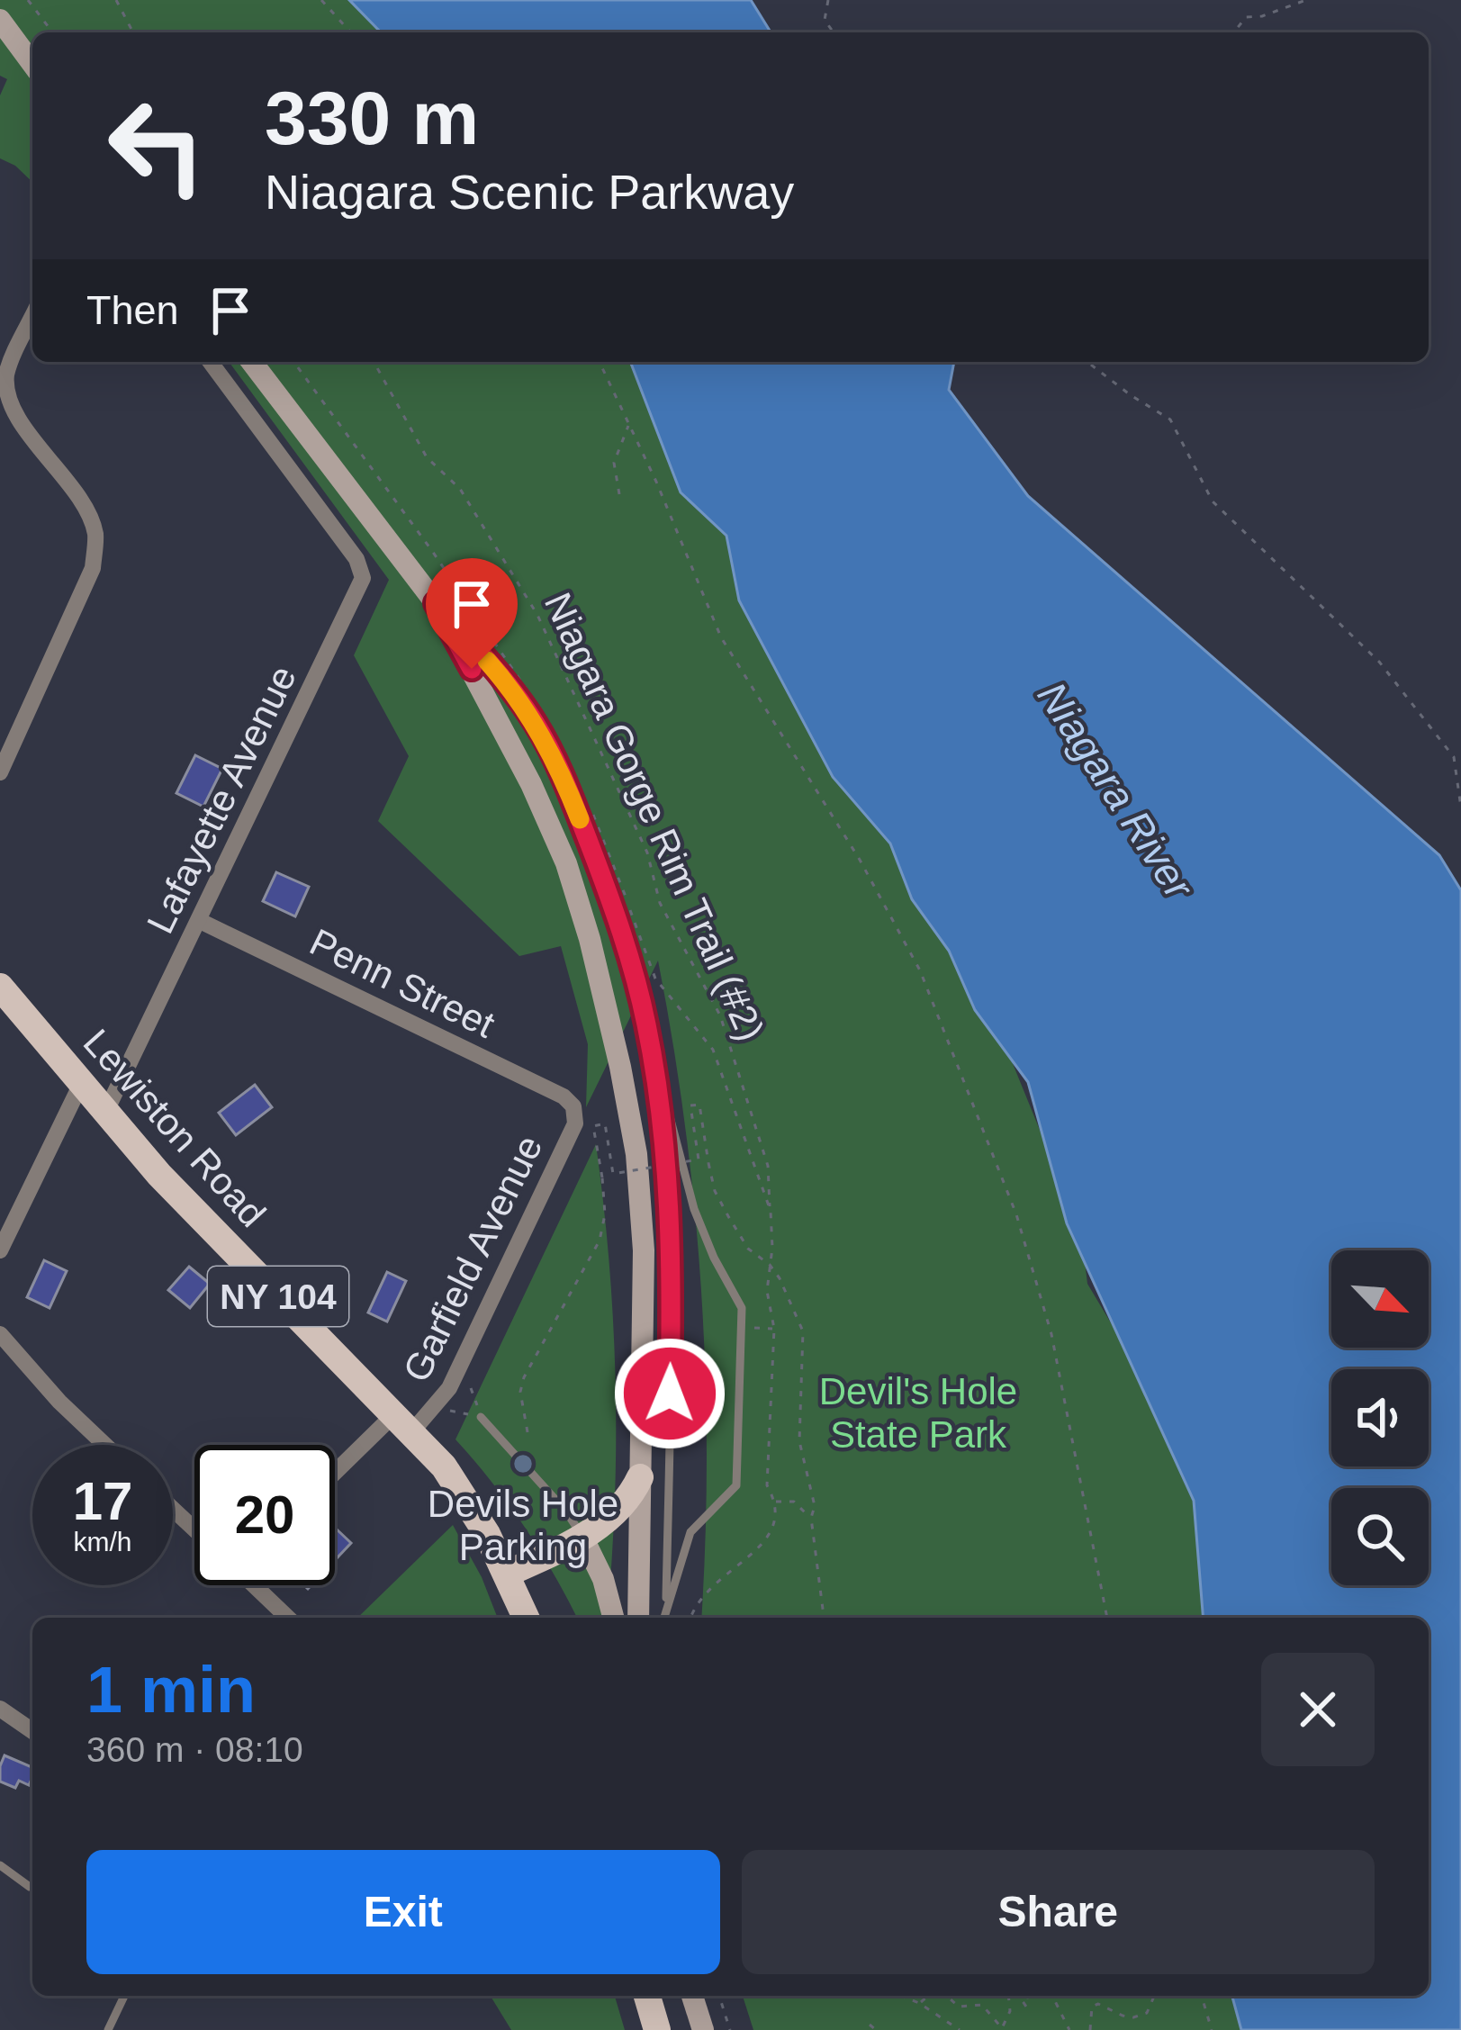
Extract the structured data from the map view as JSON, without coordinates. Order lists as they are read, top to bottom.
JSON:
{
  "streets": {
    "main road": ["Lewiston Road", "NY 104"],
    "street": ["Lafayette Avenue", "Penn Street", "Garfield Avenue"],
    "path": ["Niagara Gorge Rim Trail (#2)"]
  },
  "crossings": [
    ["Lafayette Avenue", "Penn Street"],
    ["Lafayette Avenue", "Lewiston Road"],
    ["Penn Street", "Garfield Avenue"],
    ["Lewiston Road", "Garfield Avenue"]
  ],
  "water": ["Niagara River"],
  "parks": ["Devil's Hole State Park"],
  "places": ["Devils Hole Parking"],
  "north": "bottom right",
  "page": {
    "turn": ["330 m", "Niagara Scenic Parkway"],
    "then": "Then",
    "speed": "17 km/h",
    "limit": "20",
    "heading": ["1 min", "360 m · 08:10"],
    "buttons": ["Exit", "Share"]
  }
}
